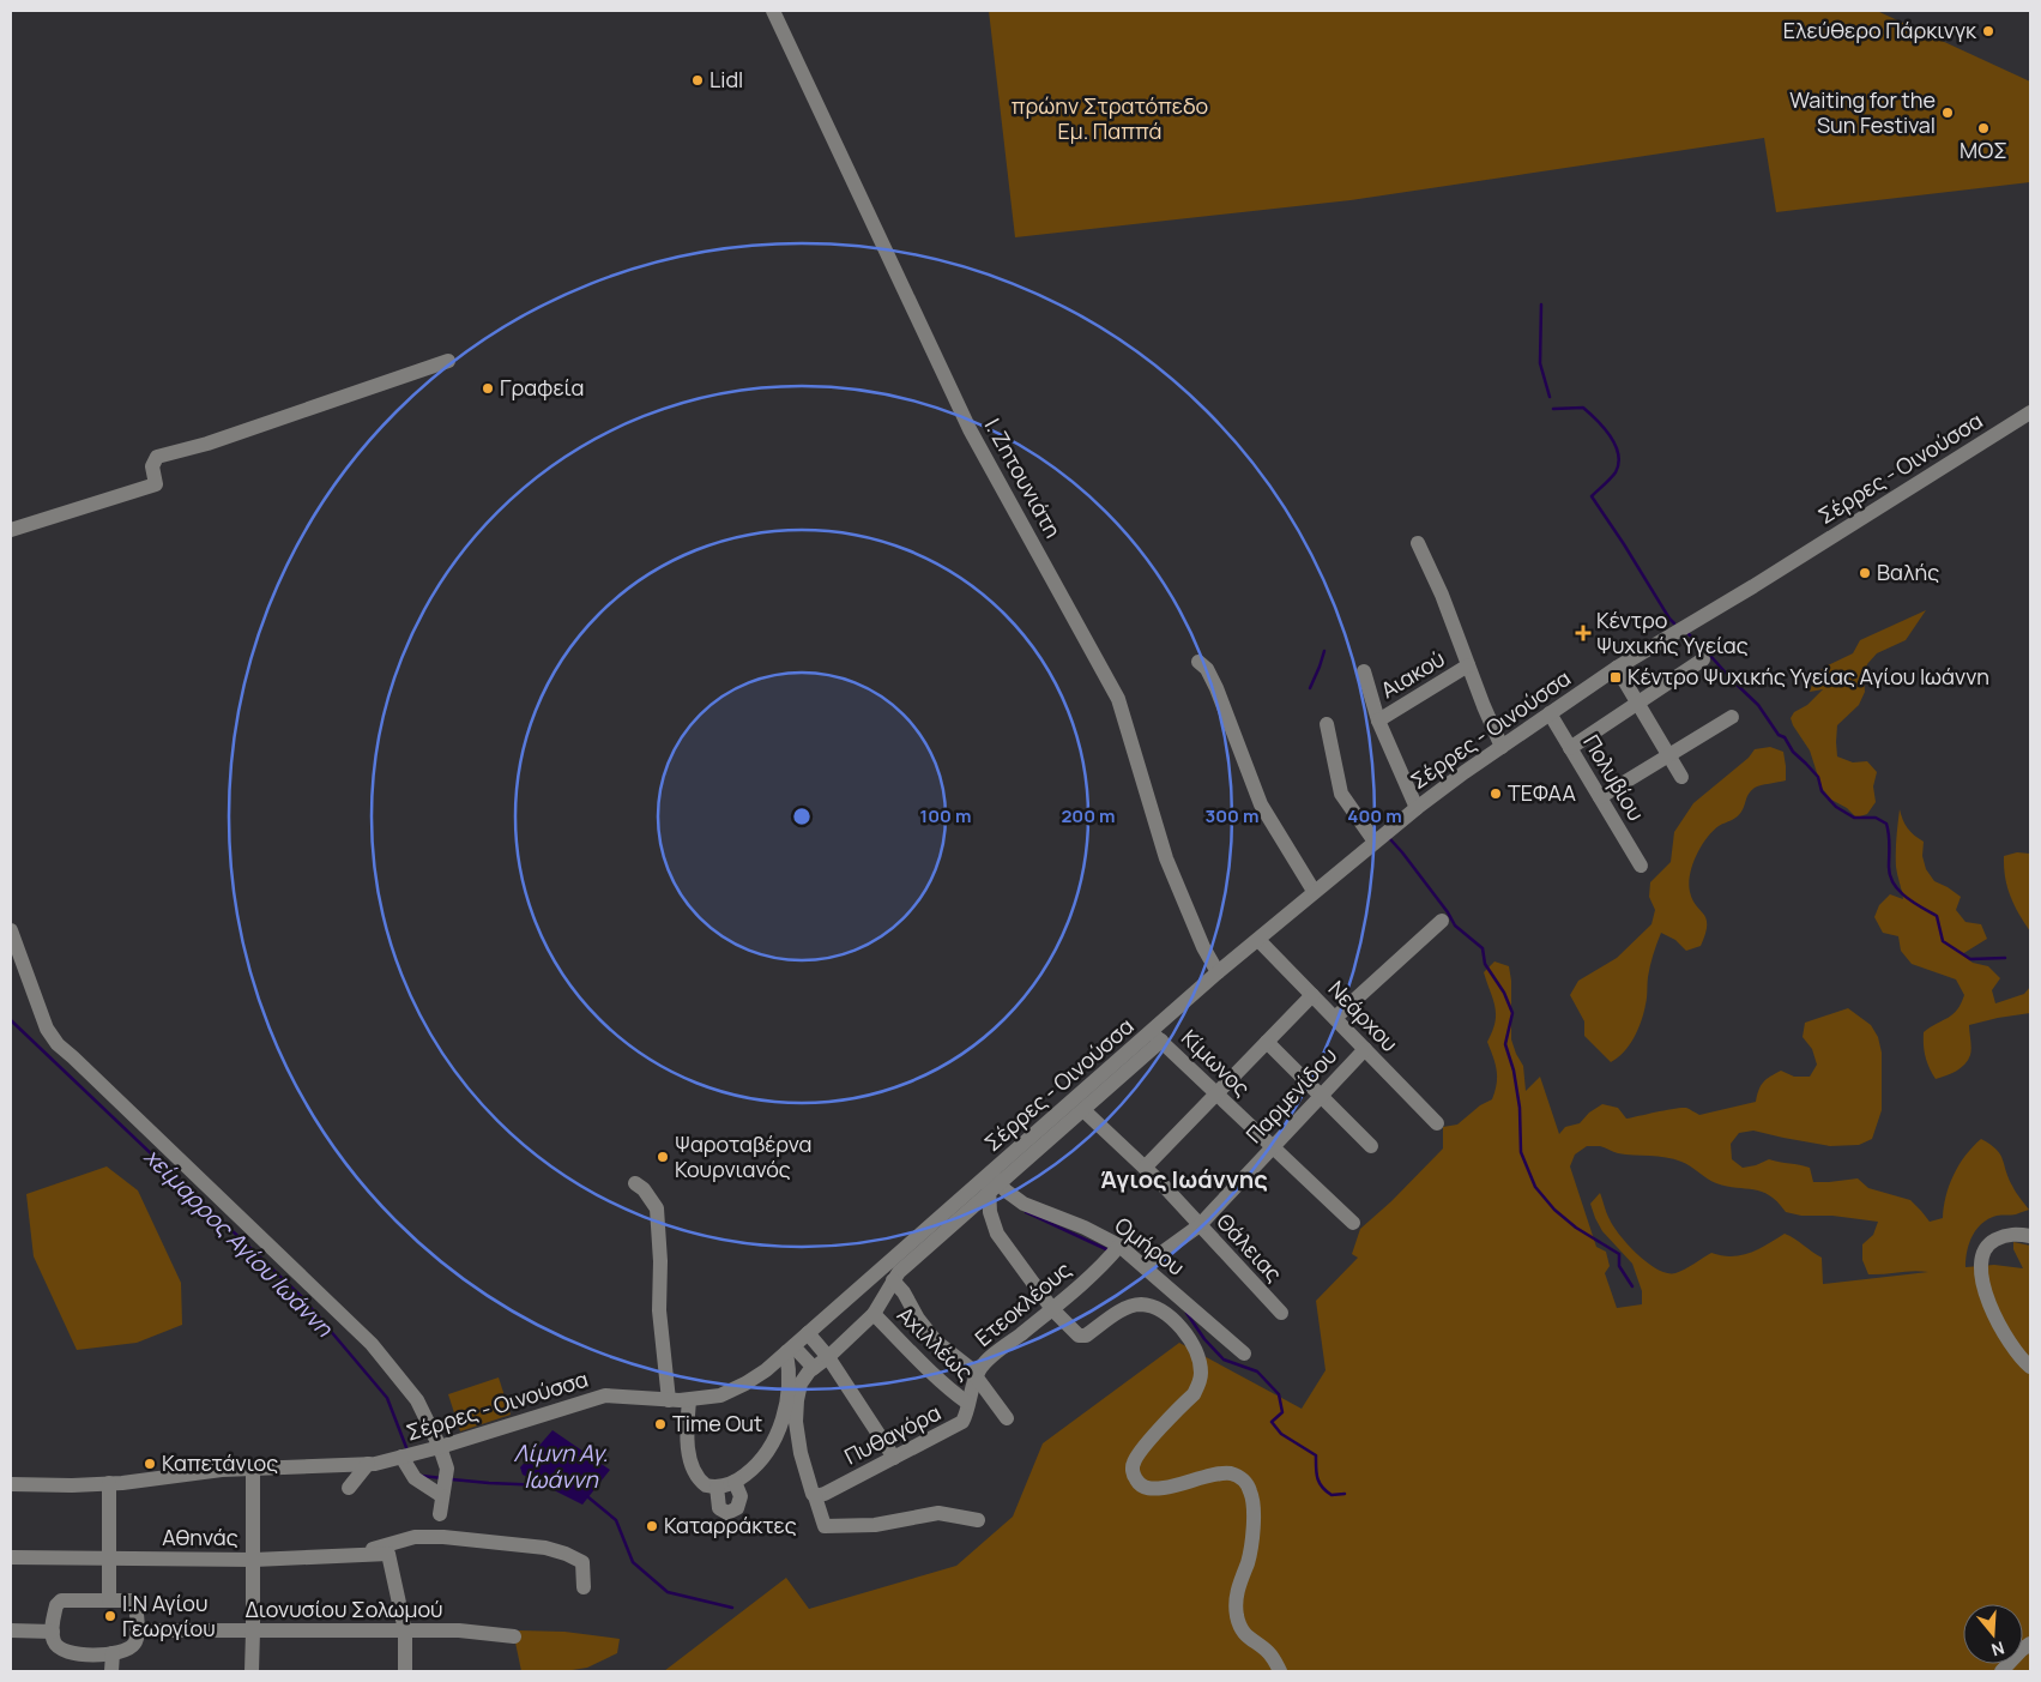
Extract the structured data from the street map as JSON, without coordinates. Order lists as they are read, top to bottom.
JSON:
{
  "streets": {
    "street": [
      "Σέρρες - Οινούσσα",
      "Ι. Ζητουνιάτη",
      "Αιακού",
      "Πολυβίου",
      "Νεάρχου",
      "Κίμωνος",
      "Παρμενίδου",
      "Ομήρου",
      "Θάλειας",
      "Ετεοκλέους",
      "Αχιλλέως",
      "Πυθαγόρα",
      "Αθηνάς",
      "Διονυσίου Σολωμού"
    ]
  },
  "crossings": [
    ["Σέρρες - Οινούσσα", "Ι. Ζητουνιάτη"],
    ["Σέρρες - Οινούσσα", "Πολυβίου"],
    ["Σέρρες - Οινούσσα", "Νεάρχου"],
    ["Σέρρες - Οινούσσα", "Κίμωνος"],
    ["Σέρρες - Οινούσσα", "Ομήρου"],
    ["Νεάρχου", "Παρμενίδου"],
    ["Κίμωνος", "Παρμενίδου"],
    ["Παρμενίδου", "Ομήρου"],
    ["Παρμενίδου", "Θάλειας"],
    ["Ομήρου", "Ετεοκλέους"],
    ["Ετεοκλέους", "Αχιλλέως"],
    ["Ετεοκλέους", "Πυθαγόρα"],
    ["Αχιλλέως", "Πυθαγόρα"],
    ["Αθηνάς", "Διονυσίου Σολωμού"]
  ],
  "districts": ["Άγιος Ιωάννης"],
  "water": ["χείμαρρος Αγίου Ιωάννη", "Λίμνη Αγ. Ιωάννη"],
  "parks": ["πρώην Στρατόπεδο Εμ. Παππά"],
  "places": {
    "other": [
      "Ελεύθερο Πάρκινγκ",
      "Lidl",
      "Waiting for the Sun Festival",
      "ΜΟΣ",
      "Γραφεία",
      "Βαλής",
      "ΤΕΦΑΑ",
      "Ψαροταβέρνα Κουρνιανός",
      "Time Out",
      "Καπετάνιος",
      "Καταρράκτες",
      "Ι.Ν Αγίου Γεωργίου"
    ],
    "health": ["Κέντρο Ψυχικής Υγείας"],
    "transit": ["Κέντρο Ψυχικής Υγείας Αγίου Ιωάννη"]
  },
  "north": "bottom",
  "rings": [
    "100 m",
    "200 m",
    "300 m",
    "400 m"
  ]
}
